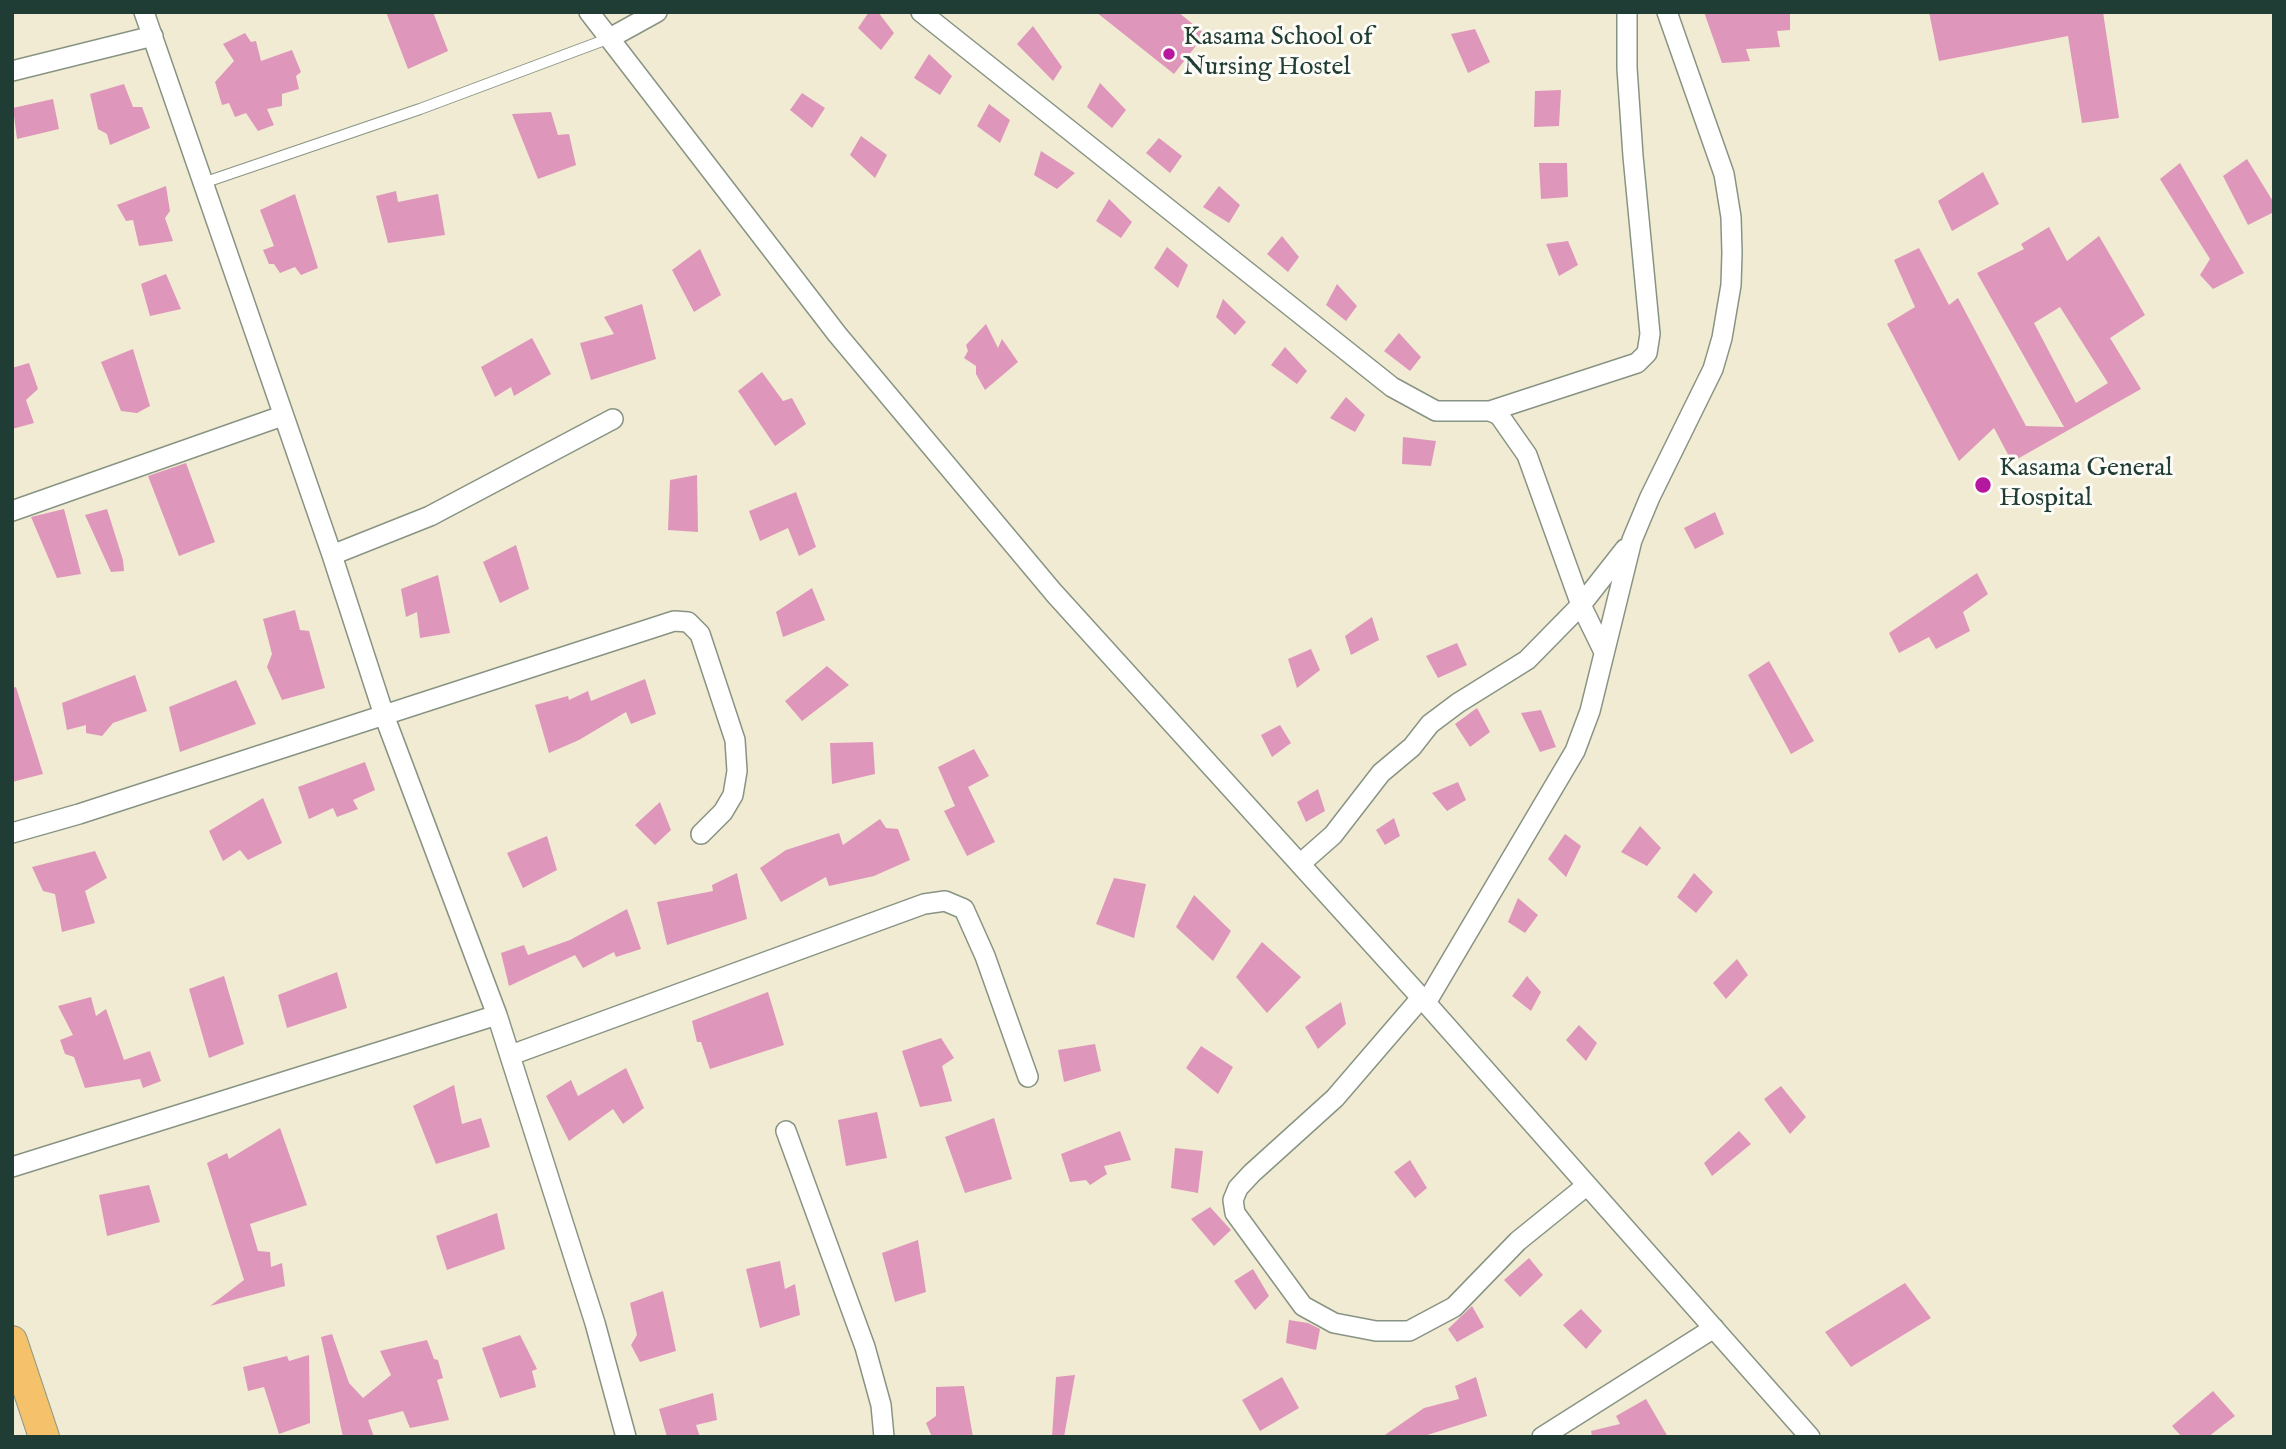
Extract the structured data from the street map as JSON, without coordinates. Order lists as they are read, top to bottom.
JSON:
{
  "places": ["Kasama School of Nursing Hostel", "Kasama General Hospital"]
}
